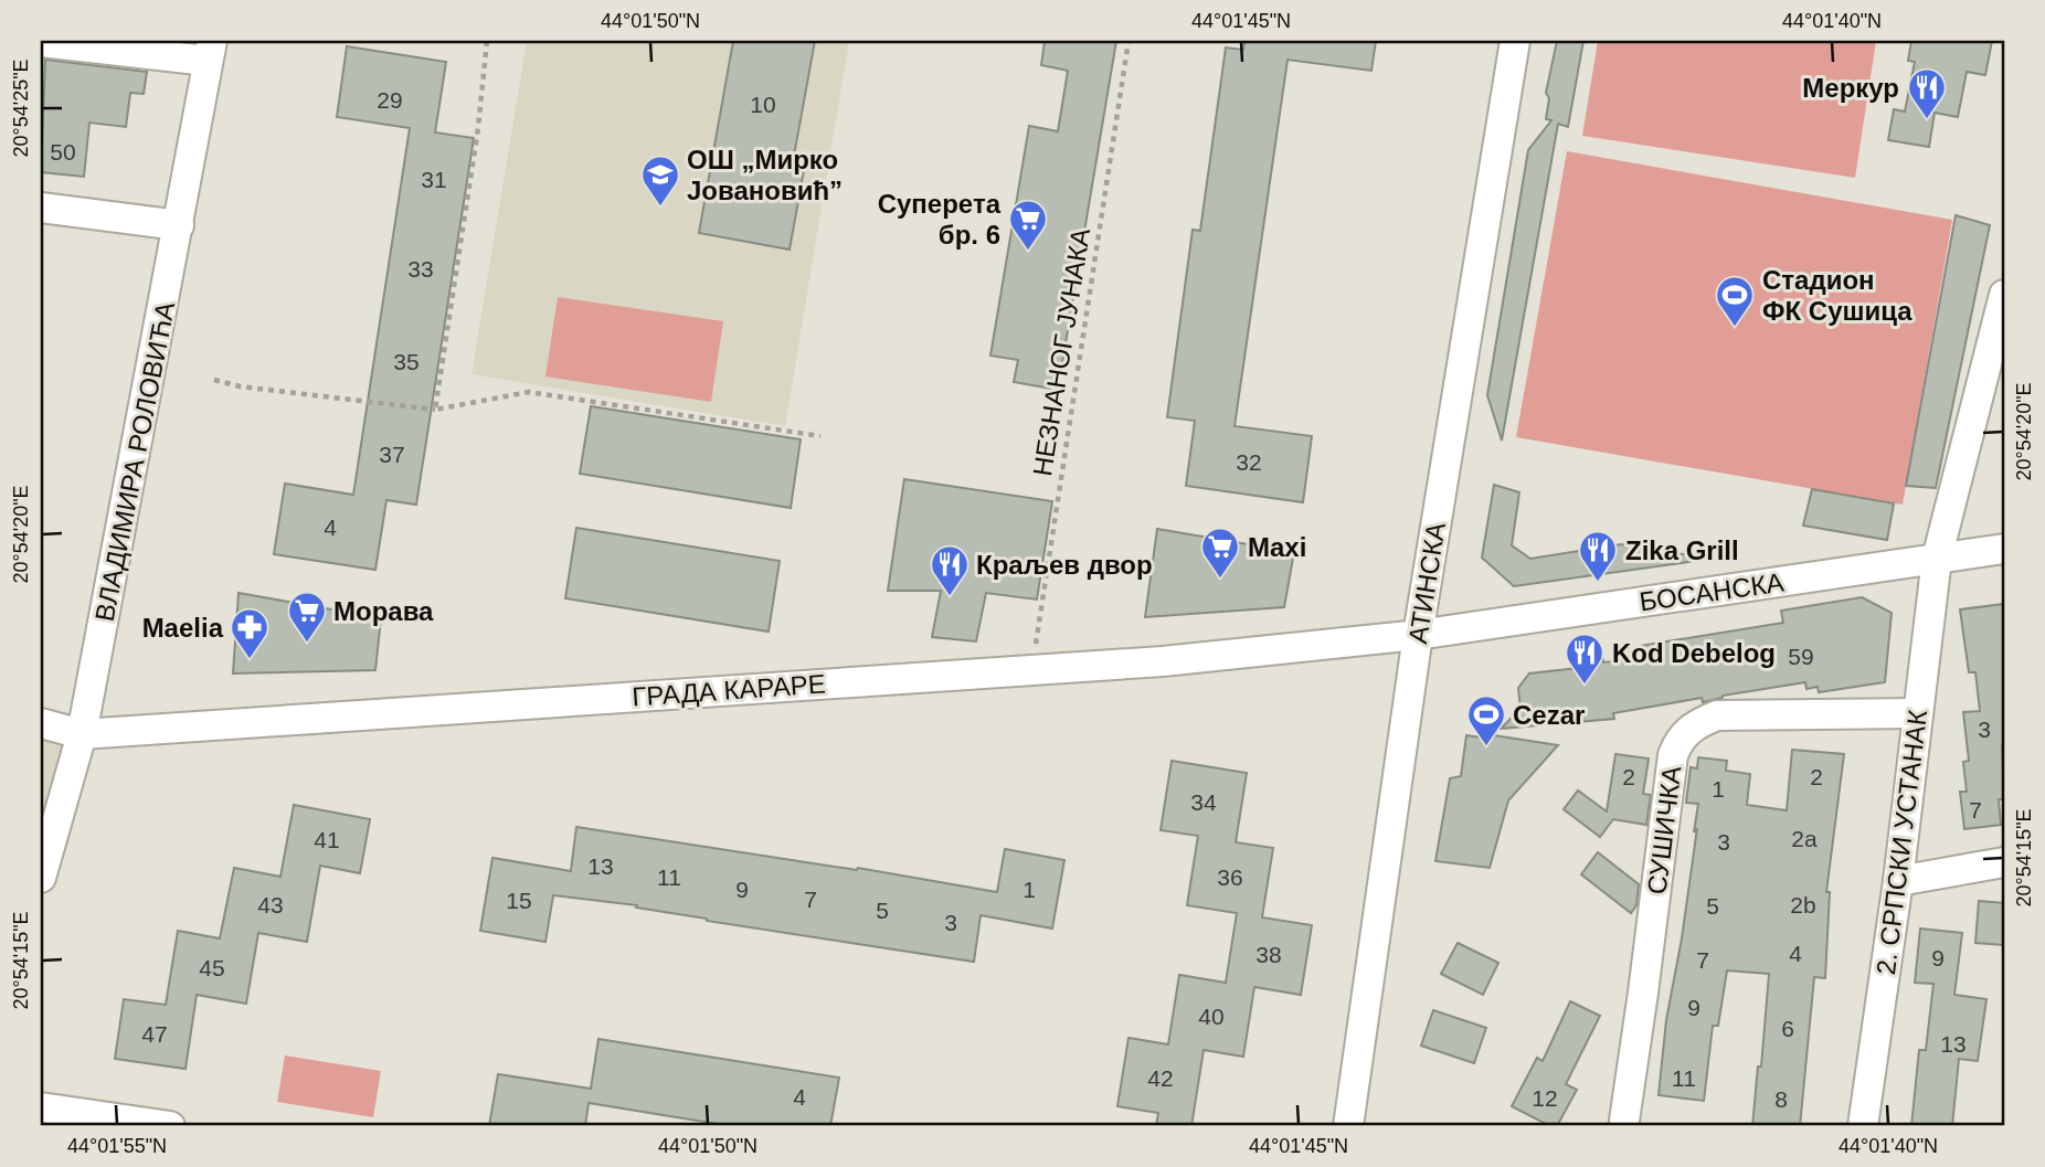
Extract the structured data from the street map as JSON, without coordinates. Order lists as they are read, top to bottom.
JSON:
{
  "streets": {
    "street": [
      "ВЛАДИМИРА РОЛОВИЋА",
      "АТИНСКА",
      "БОСАНСКА",
      "ГРАДА КАРАРЕ",
      "СУШИЧКА",
      "2. СРПСКИ УСТАНАК"
    ],
    "path": ["НЕЗНАНОГ ЈУНАКА"]
  },
  "crossings": [
    ["НЕЗНАНОГ ЈУНАКА", "ГРАДА КАРАРЕ"],
    ["ВЛАДИМИРА РОЛОВИЋА", "ГРАДА КАРАРЕ"],
    ["АТИНСКА", "БОСАНСКА"],
    ["АТИНСКА", "ГРАДА КАРАРЕ"],
    ["БОСАНСКА", "ГРАДА КАРАРЕ"],
    ["БОСАНСКА", "2. СРПСКИ УСТАНАК"],
    ["СУШИЧКА", "2. СРПСКИ УСТАНАК"]
  ],
  "places": {
    "restaurant": [
      "Меркур",
      "Zika Grill",
      "Краљев двор",
      "Kod Debelog"
    ],
    "school or university": ["ОШ „Мирко Јовановић”"],
    "supermarket": ["Суперета бр. 6", "Maxi", "Морава"],
    "sports": ["Стадион ФК Сушица", "Cezar"],
    "pharmacy": ["Maelia"]
  },
  "house_numbers": [
    "29",
    "10",
    "50",
    "31",
    "33",
    "35",
    "37",
    "32",
    "4",
    "59",
    "3",
    "2",
    "2",
    "1",
    "34",
    "7",
    "2a",
    "41",
    "3",
    "13",
    "11",
    "36",
    "9",
    "1",
    "7",
    "15",
    "43",
    "2b",
    "5",
    "5",
    "3",
    "4",
    "38",
    "9",
    "7",
    "45",
    "9",
    "40",
    "6",
    "47",
    "13",
    "42",
    "11",
    "4",
    "12",
    "8"
  ],
  "coordinates": [
    "44°01'50\"N",
    "44°01'45\"N",
    "44°01'40\"N",
    "20°54'25\"E",
    "20°54'20\"E",
    "20°54'15\"E",
    "44°01'55\"N"
  ]
}
